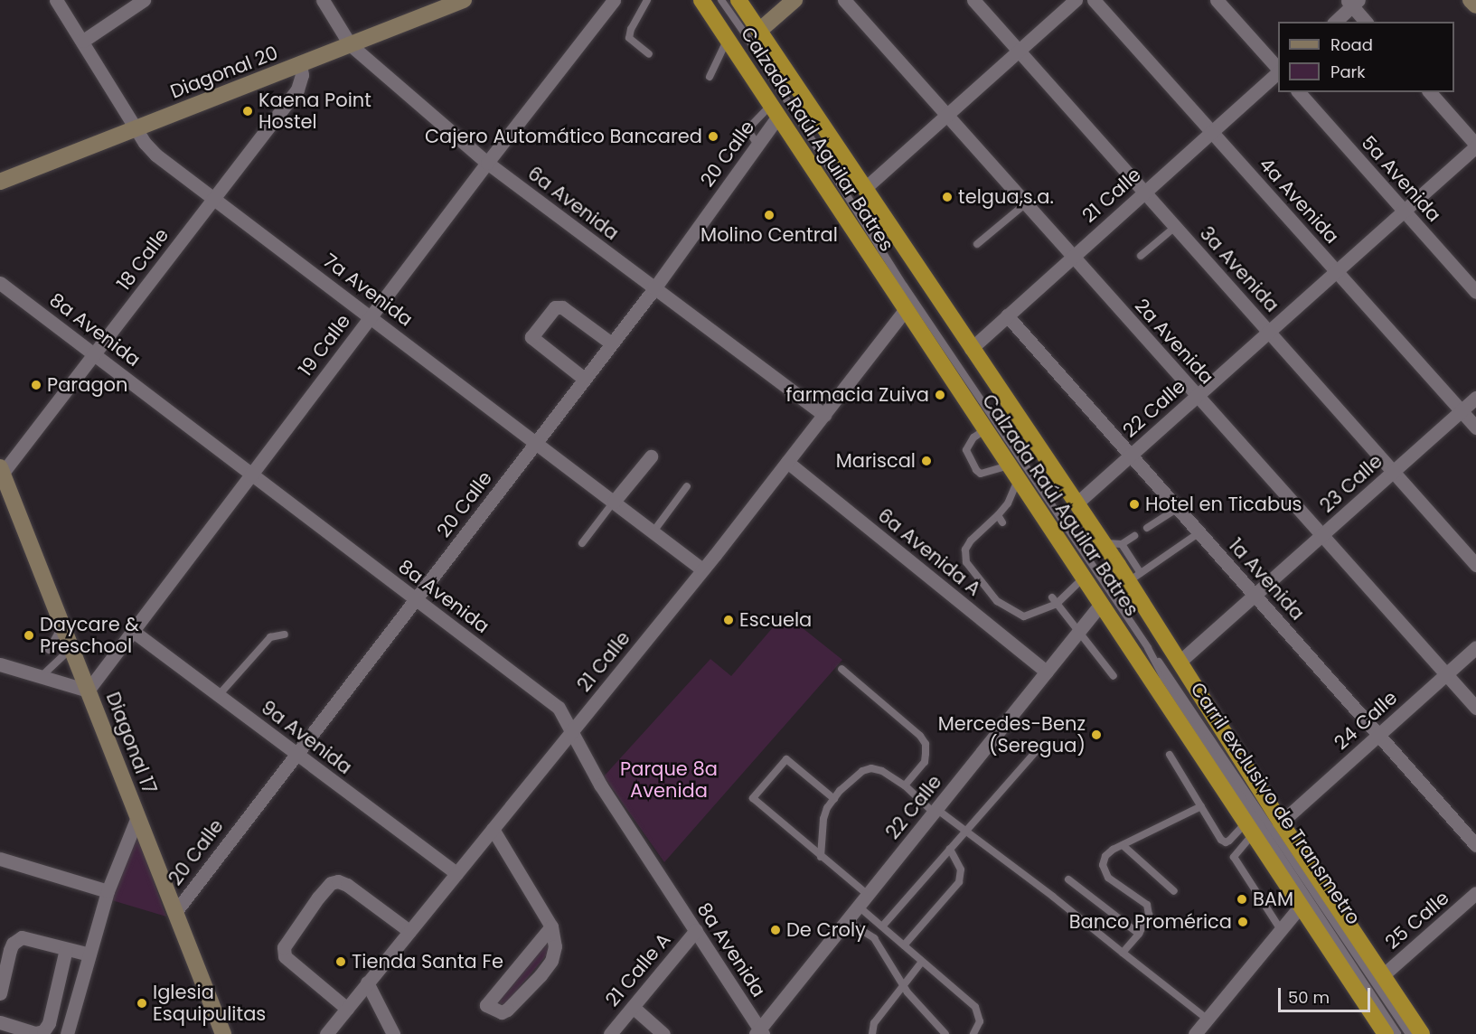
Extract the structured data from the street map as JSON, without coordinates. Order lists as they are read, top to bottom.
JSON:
{
  "streets": {
    "highway": ["Calzada Raúl Aguilar Batres"],
    "main road": ["Diagonal 20", "Diagonal 17"],
    "street": [
      "20 Calle",
      "5a Avenida",
      "21 Calle",
      "4a Avenida",
      "6a Avenida",
      "18 Calle",
      "3a Avenida",
      "7a Avenida",
      "8a Avenida",
      "2a Avenida",
      "19 Calle",
      "22 Calle",
      "23 Calle",
      "6a Avenida A",
      "1a Avenida",
      "24 Calle",
      "9a Avenida",
      "25 Calle",
      "21 Calle A"
    ],
    "lane": ["Carril exclusivo de Transmetro"]
  },
  "crossings": [
    ["Diagonal 20", "6a Avenida"],
    ["Diagonal 20", "18 Calle"],
    ["Diagonal 20", "7a Avenida"],
    ["Calzada Raúl Aguilar Batres", "20 Calle"],
    ["Calzada Raúl Aguilar Batres", "21 Calle"],
    ["Calzada Raúl Aguilar Batres", "22 Calle"],
    ["Calzada Raúl Aguilar Batres", "23 Calle"],
    ["Calzada Raúl Aguilar Batres", "24 Calle"],
    ["Calzada Raúl Aguilar Batres", "25 Calle"],
    ["20 Calle", "6a Avenida"],
    ["20 Calle", "7a Avenida"],
    ["20 Calle", "8a Avenida"],
    ["20 Calle", "9a Avenida"],
    ["20 Calle", "Diagonal 17"],
    ["5a Avenida", "22 Calle"],
    ["21 Calle", "4a Avenida"],
    ["21 Calle", "6a Avenida"],
    ["21 Calle", "3a Avenida"],
    ["21 Calle", "7a Avenida"],
    ["21 Calle", "8a Avenida"],
    ["21 Calle", "2a Avenida"],
    ["21 Calle", "6a Avenida A"],
    ["21 Calle", "1a Avenida"],
    ["21 Calle", "9a Avenida"],
    ["4a Avenida", "22 Calle"],
    ["4a Avenida", "23 Calle"],
    ["6a Avenida", "19 Calle"],
    ["18 Calle", "7a Avenida"],
    ["18 Calle", "8a Avenida"],
    ["18 Calle", "Diagonal 17"],
    ["3a Avenida", "22 Calle"],
    ["3a Avenida", "23 Calle"],
    ["7a Avenida", "19 Calle"],
    ["8a Avenida", "19 Calle"],
    ["8a Avenida", "22 Calle"],
    ["8a Avenida", "21 Calle A"],
    ["2a Avenida", "22 Calle"],
    ["2a Avenida", "23 Calle"],
    ["2a Avenida", "24 Calle"],
    ["19 Calle", "9a Avenida"],
    ["19 Calle", "Diagonal 17"],
    ["22 Calle", "6a Avenida A"],
    ["22 Calle", "1a Avenida"],
    ["23 Calle", "1a Avenida"],
    ["1a Avenida", "24 Calle"]
  ],
  "parks": ["Parque 8a Avenida"],
  "places": [
    "Kaena Point Hostel",
    "Cajero Automático Bancared",
    "telgua,s.a.",
    "Molino Central",
    "Paragon",
    "farmacia Zuiva",
    "Mariscal",
    "Hotel en Ticabus",
    "Escuela",
    "Daycare & Preschool",
    "Mercedes-Benz (Seregua)",
    "BAM",
    "Banco Promérica",
    "De Croly",
    "Tienda Santa Fe",
    "Iglesia Esquipulitas"
  ],
  "legend": ["Road", "Park"],
  "scale_bar": "50 m"
}
